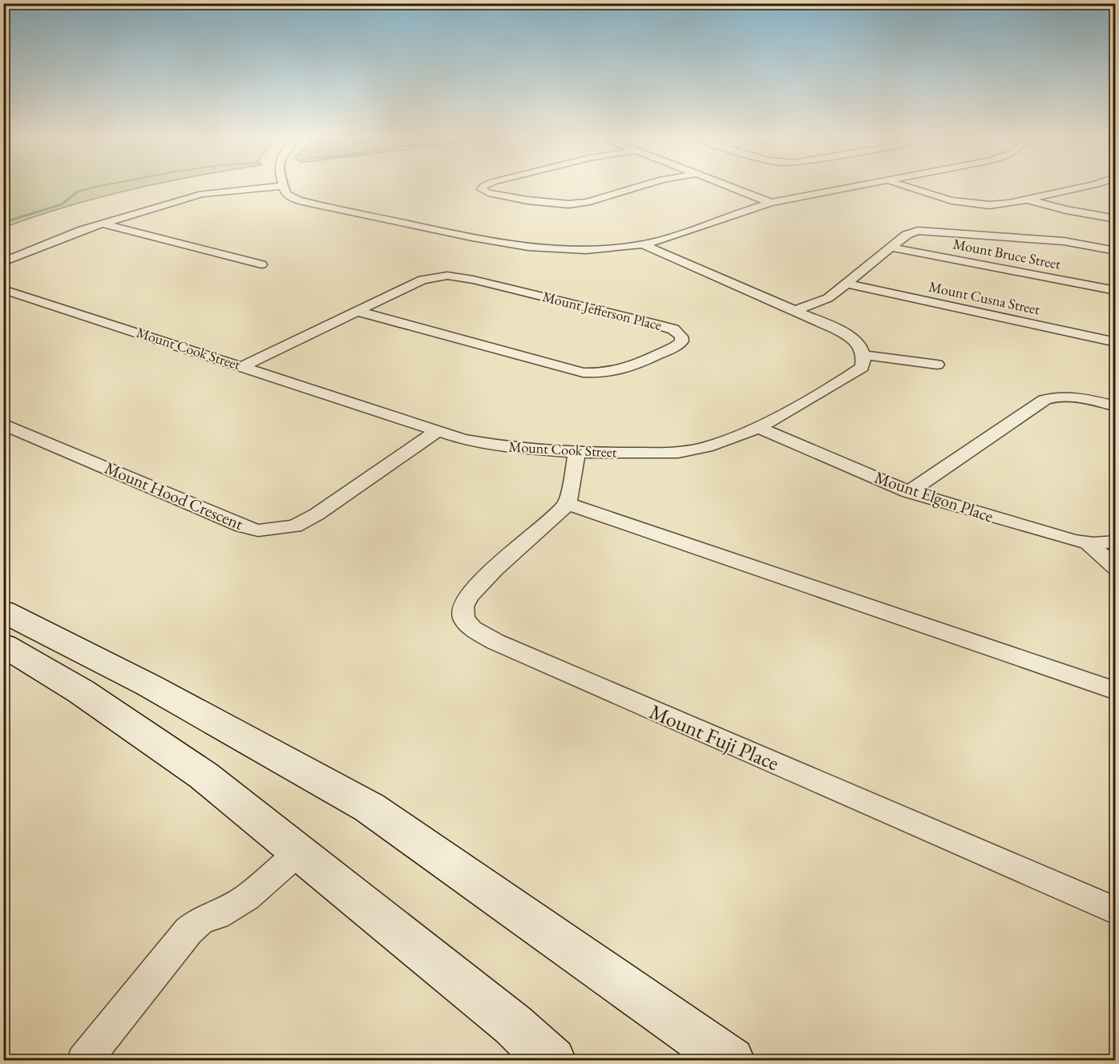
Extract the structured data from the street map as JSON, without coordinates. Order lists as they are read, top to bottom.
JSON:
{
  "streets": {
    "street": [
      "Mount Bruce Street",
      "Mount Cusna Street",
      "Mount Jefferson Place",
      "Mount Cook Street",
      "Mount Hood Crescent",
      "Mount Elgon Place",
      "Mount Fuji Place"
    ]
  },
  "crossings": [
    ["Mount Jefferson Place", "Mount Cook Street"],
    ["Mount Cook Street", "Mount Hood Crescent"],
    ["Mount Cook Street", "Mount Elgon Place"]
  ]
}
